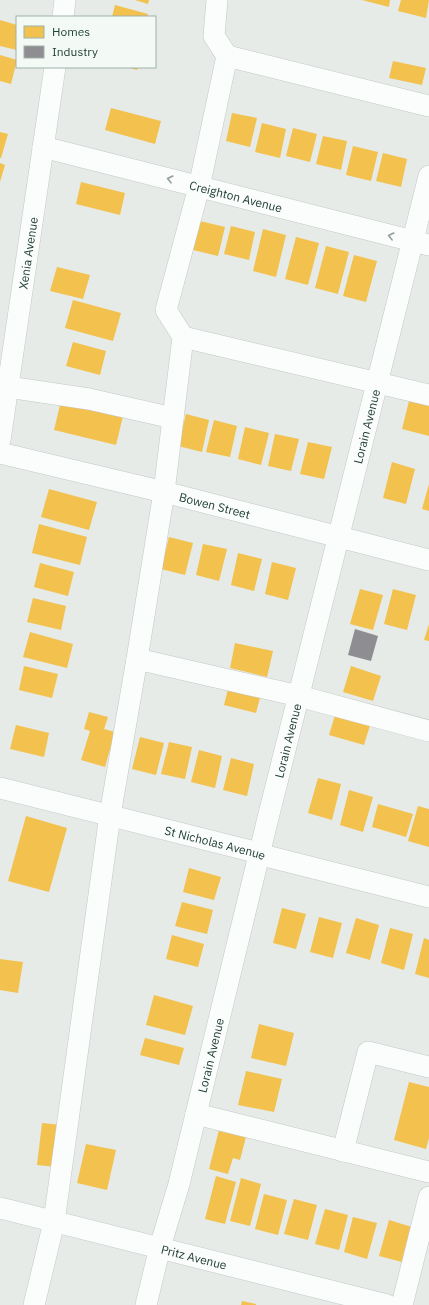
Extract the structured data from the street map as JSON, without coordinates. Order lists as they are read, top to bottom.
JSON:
{
  "streets": {
    "street": [
      "Creighton Avenue",
      "Xenia Avenue",
      "Lorain Avenue",
      "Bowen Street",
      "St Nicholas Avenue",
      "Pritz Avenue"
    ]
  },
  "crossings": [
    ["Creighton Avenue", "Xenia Avenue"],
    ["Creighton Avenue", "Lorain Avenue"],
    ["Lorain Avenue", "Bowen Street"],
    ["Lorain Avenue", "St Nicholas Avenue"],
    ["Lorain Avenue", "Pritz Avenue"]
  ],
  "legend": ["Homes", "Industry"]
}
